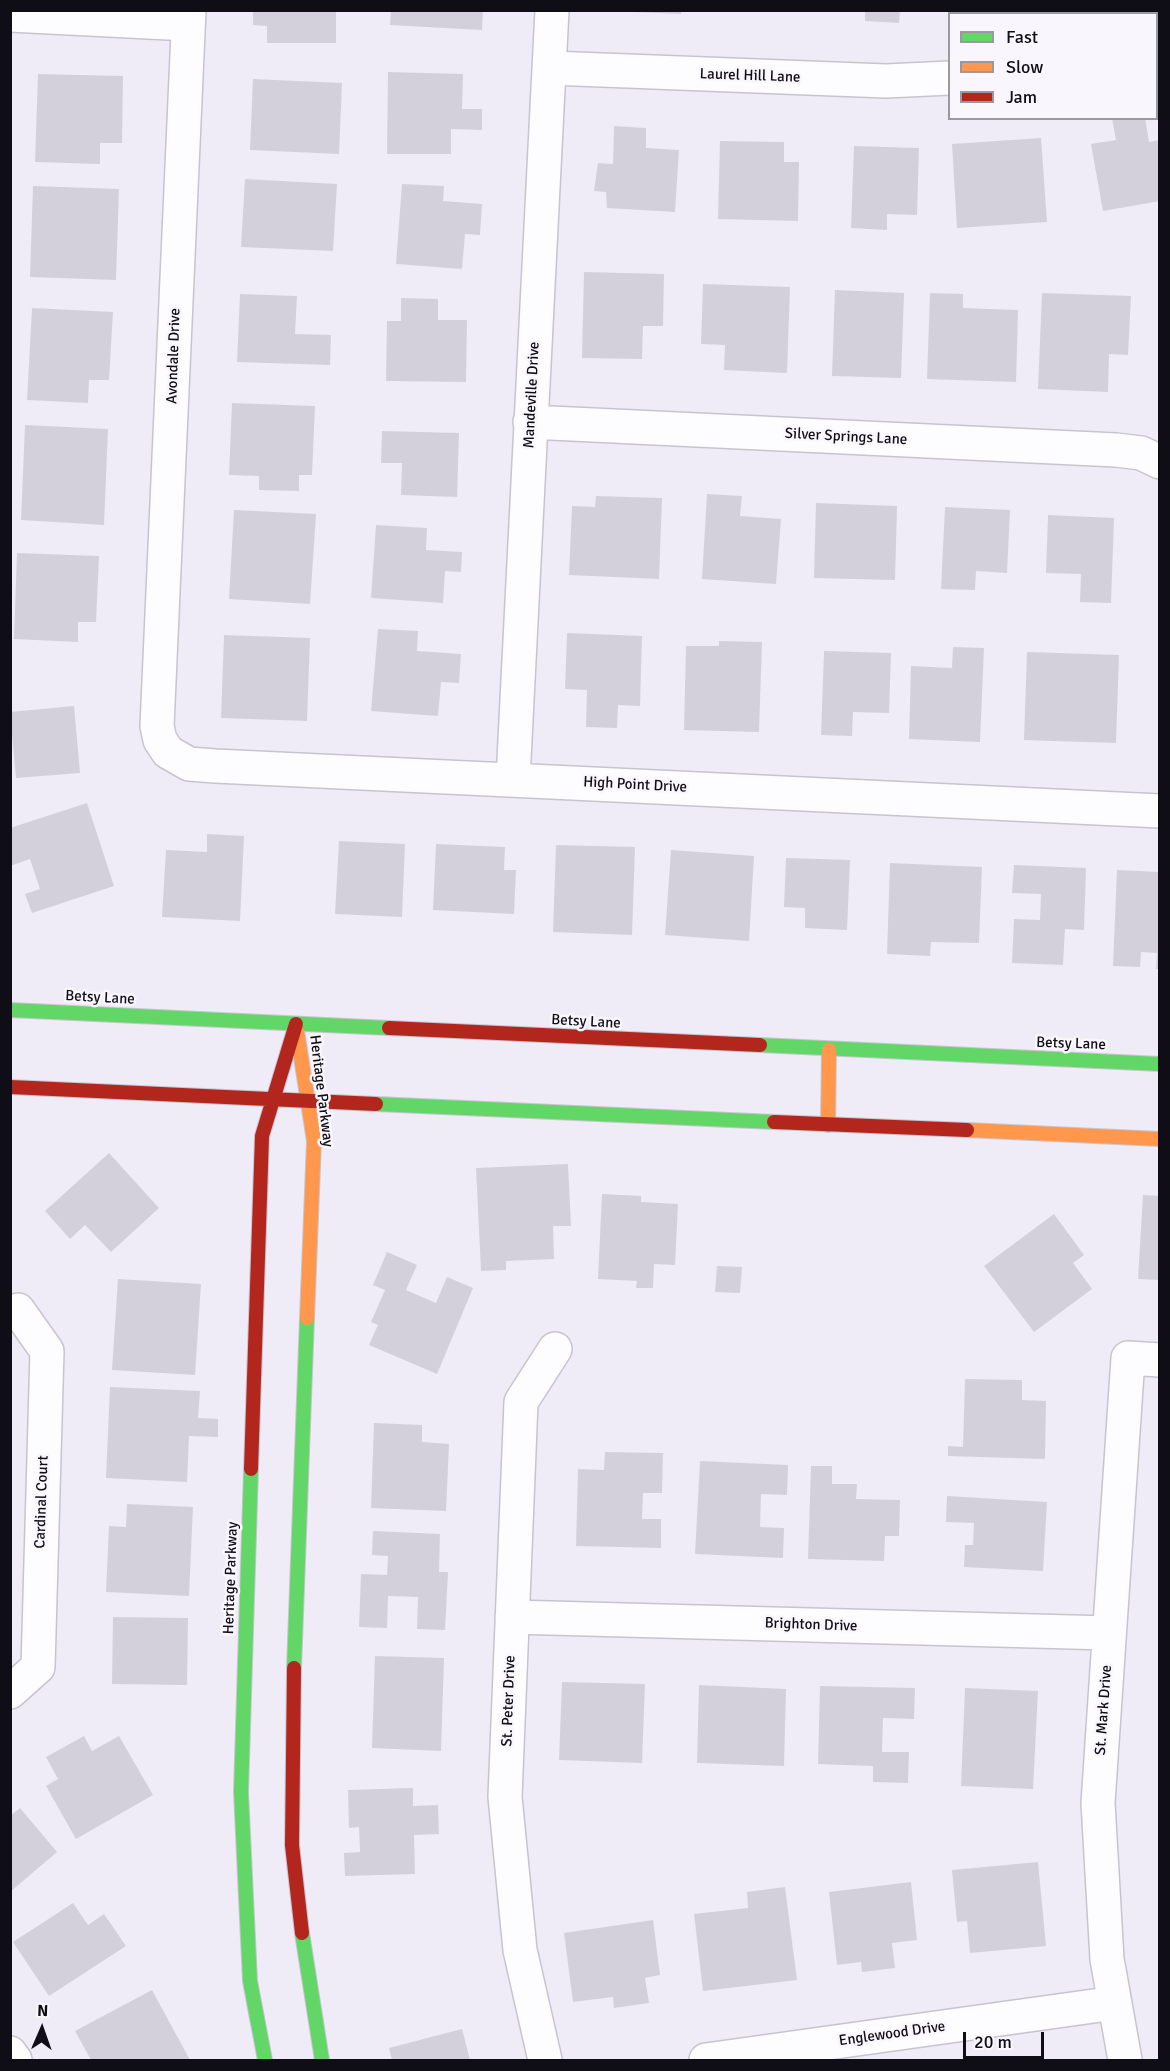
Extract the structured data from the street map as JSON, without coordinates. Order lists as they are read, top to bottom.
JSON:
{
  "streets": {
    "main road": ["Betsy Lane", "Heritage Parkway"],
    "street": [
      "Laurel Hill Lane",
      "Avondale Drive",
      "Mandeville Drive",
      "Silver Springs Lane",
      "High Point Drive",
      "Cardinal Court",
      "Brighton Drive",
      "St. Peter Drive",
      "St. Mark Drive",
      "Englewood Drive"
    ]
  },
  "crossings": [
    ["Laurel Hill Lane", "Mandeville Drive"],
    ["Avondale Drive", "High Point Drive"],
    ["Mandeville Drive", "Silver Springs Lane"],
    ["Mandeville Drive", "High Point Drive"],
    ["Betsy Lane", "Heritage Parkway"],
    ["Brighton Drive", "St. Peter Drive"],
    ["Brighton Drive", "St. Mark Drive"],
    ["St. Mark Drive", "Englewood Drive"]
  ],
  "legend": ["Fast", "Slow", "Jam"],
  "scale_bar": "20 m",
  "north": "top"
}
